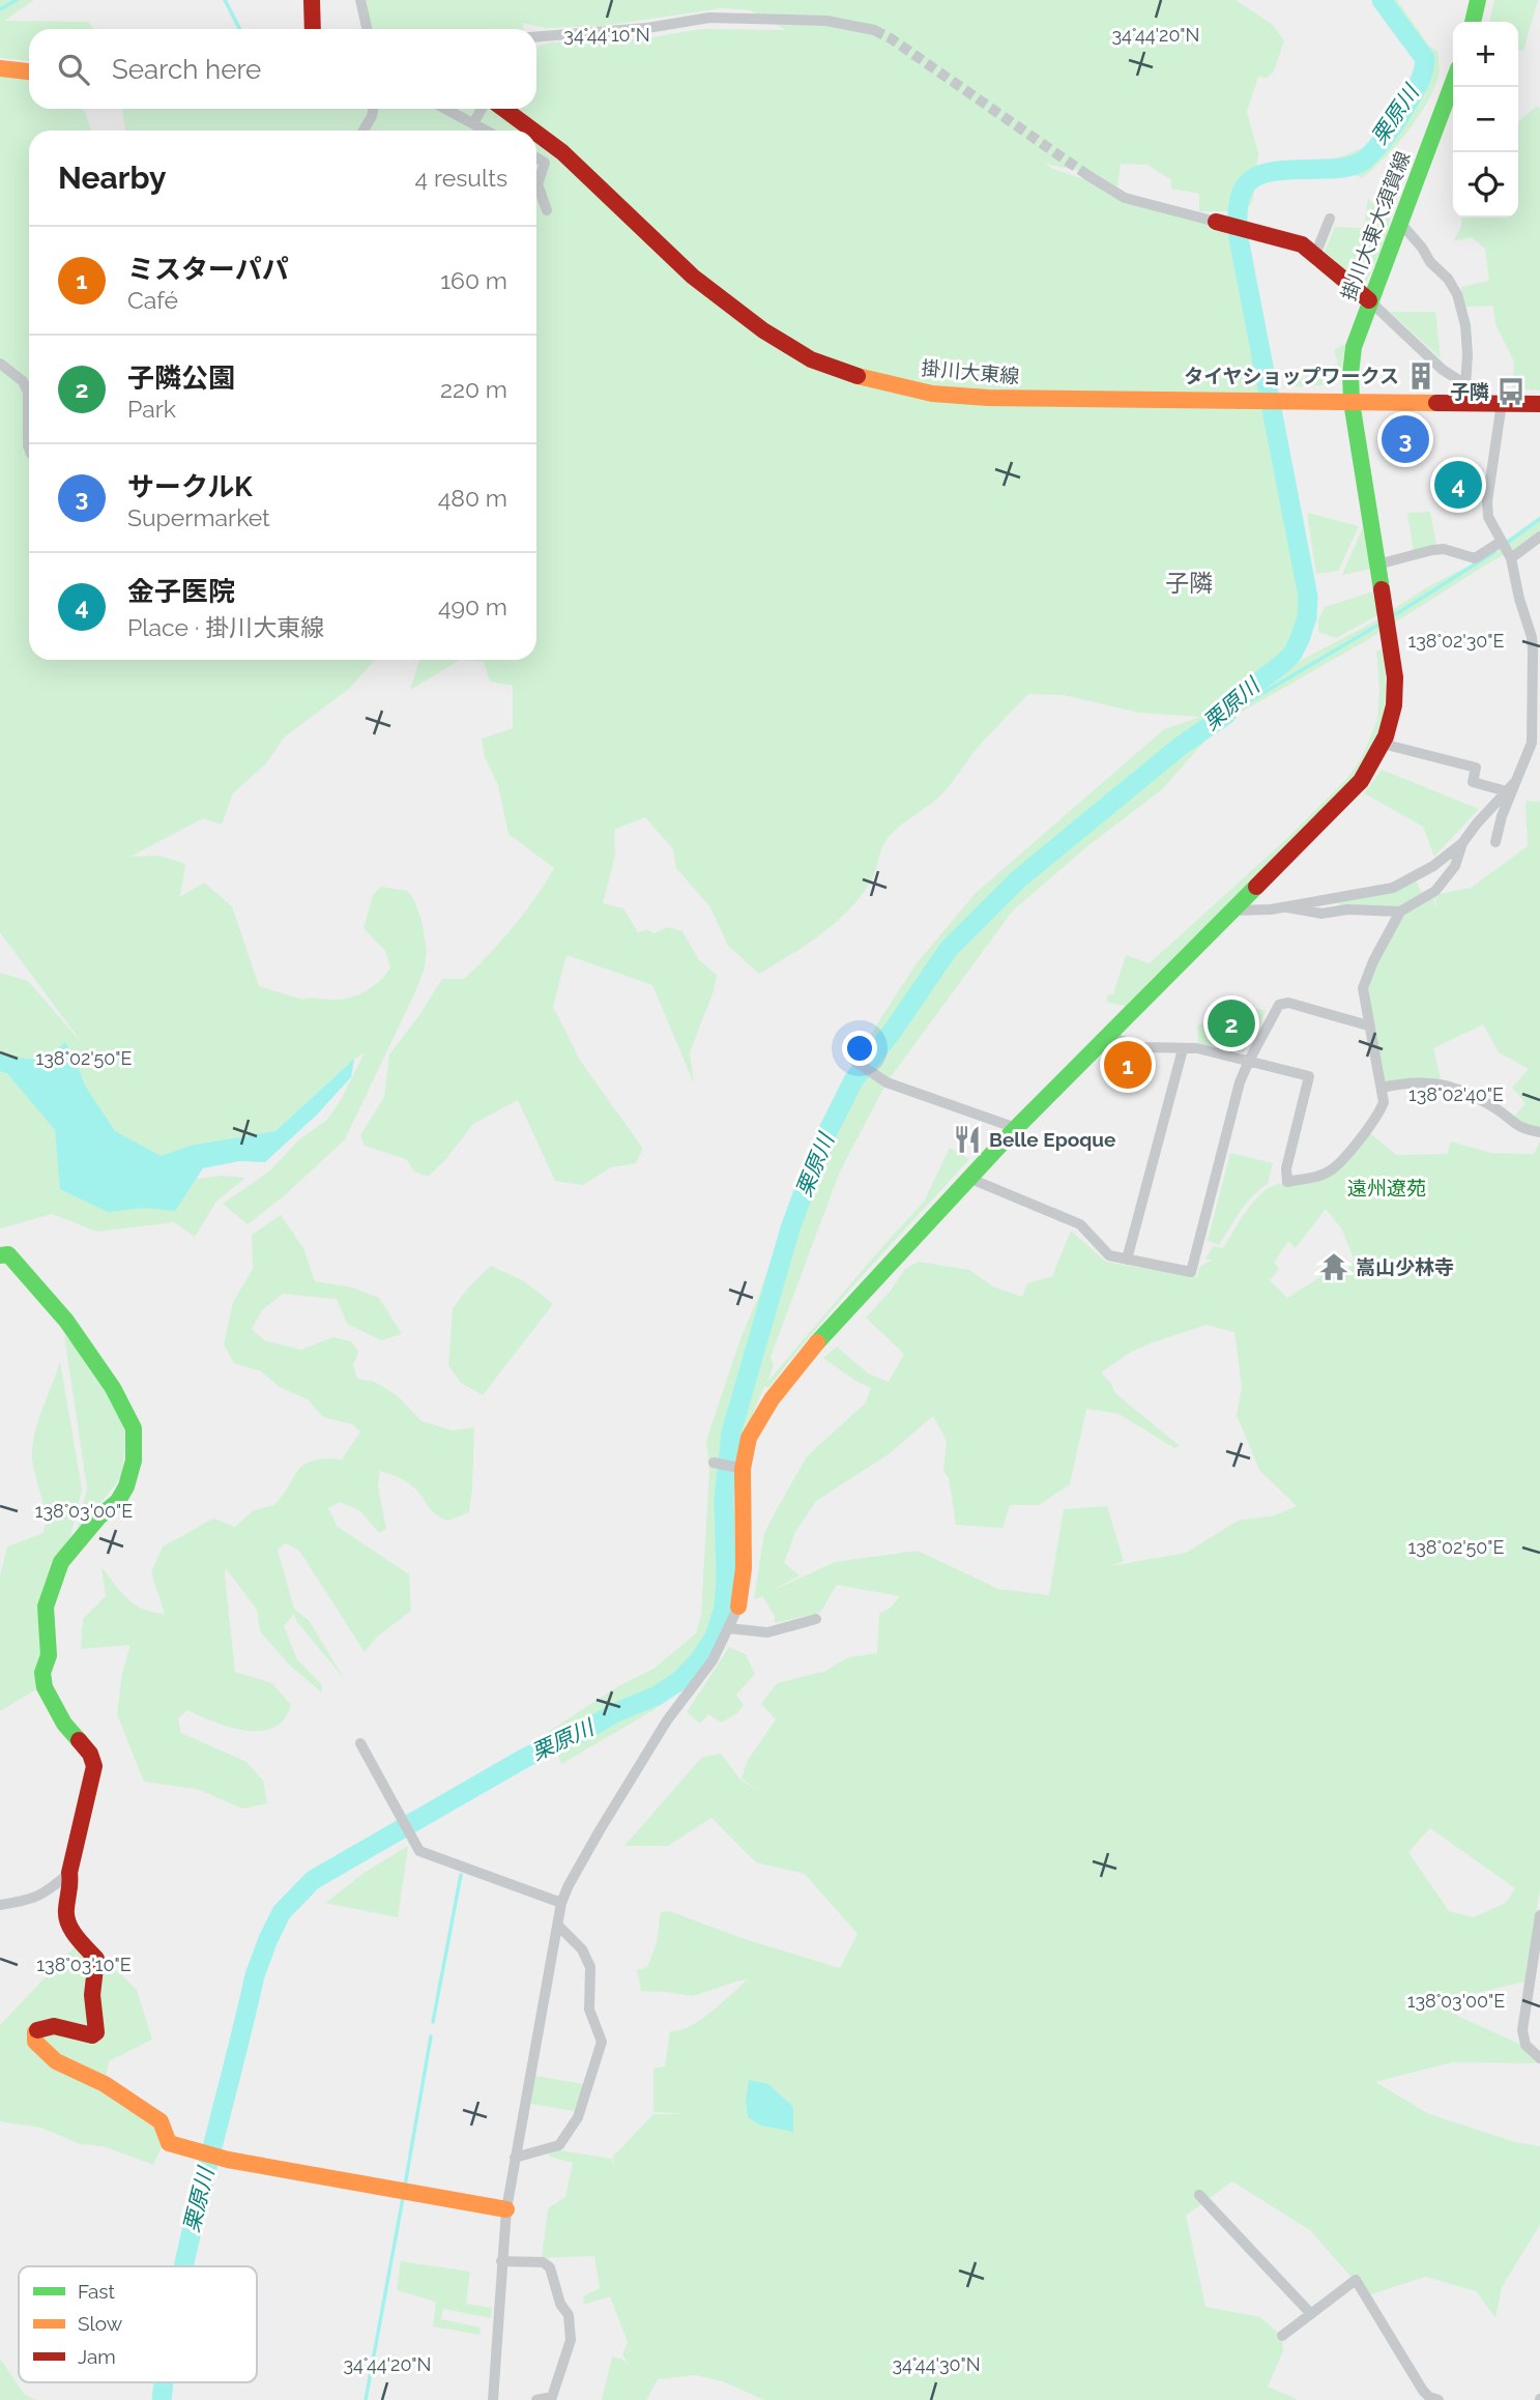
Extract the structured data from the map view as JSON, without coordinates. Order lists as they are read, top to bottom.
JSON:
{
  "streets": {
    "street": ["掛川大東大須賀線", "掛川大東線"]
  },
  "crossings": [
    ["掛川大東大須賀線", "掛川大東線"]
  ],
  "districts": ["子隣"],
  "water": ["栗原川"],
  "parks": ["遠州遼苑"],
  "places": {
    "building": ["タイヤショップワークス"],
    "bus stop": ["子隣"],
    "restaurant": ["Belle Epoque"],
    "temple": ["嵩山少林寺"]
  },
  "legend": ["Fast", "Slow", "Jam"],
  "page": {
    "map_buttons": ["+", "−"],
    "search": "Search here",
    "heading": ["Nearby", "4 results"],
    "list": [
      {
        "mark": "1",
        "name": "ミスターパパ",
        "note": "Café",
        "value": "160 m"
      },
      {
        "mark": "2",
        "name": "子隣公園",
        "note": "Park",
        "value": "220 m"
      },
      {
        "mark": "3",
        "name": "サークルK",
        "note": "Supermarket",
        "value": "480 m"
      },
      {
        "mark": "4",
        "name": "金子医院",
        "note": "Place · 掛川大東線",
        "value": "490 m"
      }
    ],
    "pins": [
      "3",
      "4",
      "2",
      "1"
    ]
  },
  "coordinates": [
    "34°44'10\"N",
    "34°44'20\"N",
    "138°02'30\"E",
    "138°02'50\"E",
    "138°02'40\"E",
    "138°03'00\"E",
    "138°03'10\"E",
    "34°44'30\"N"
  ]
}
